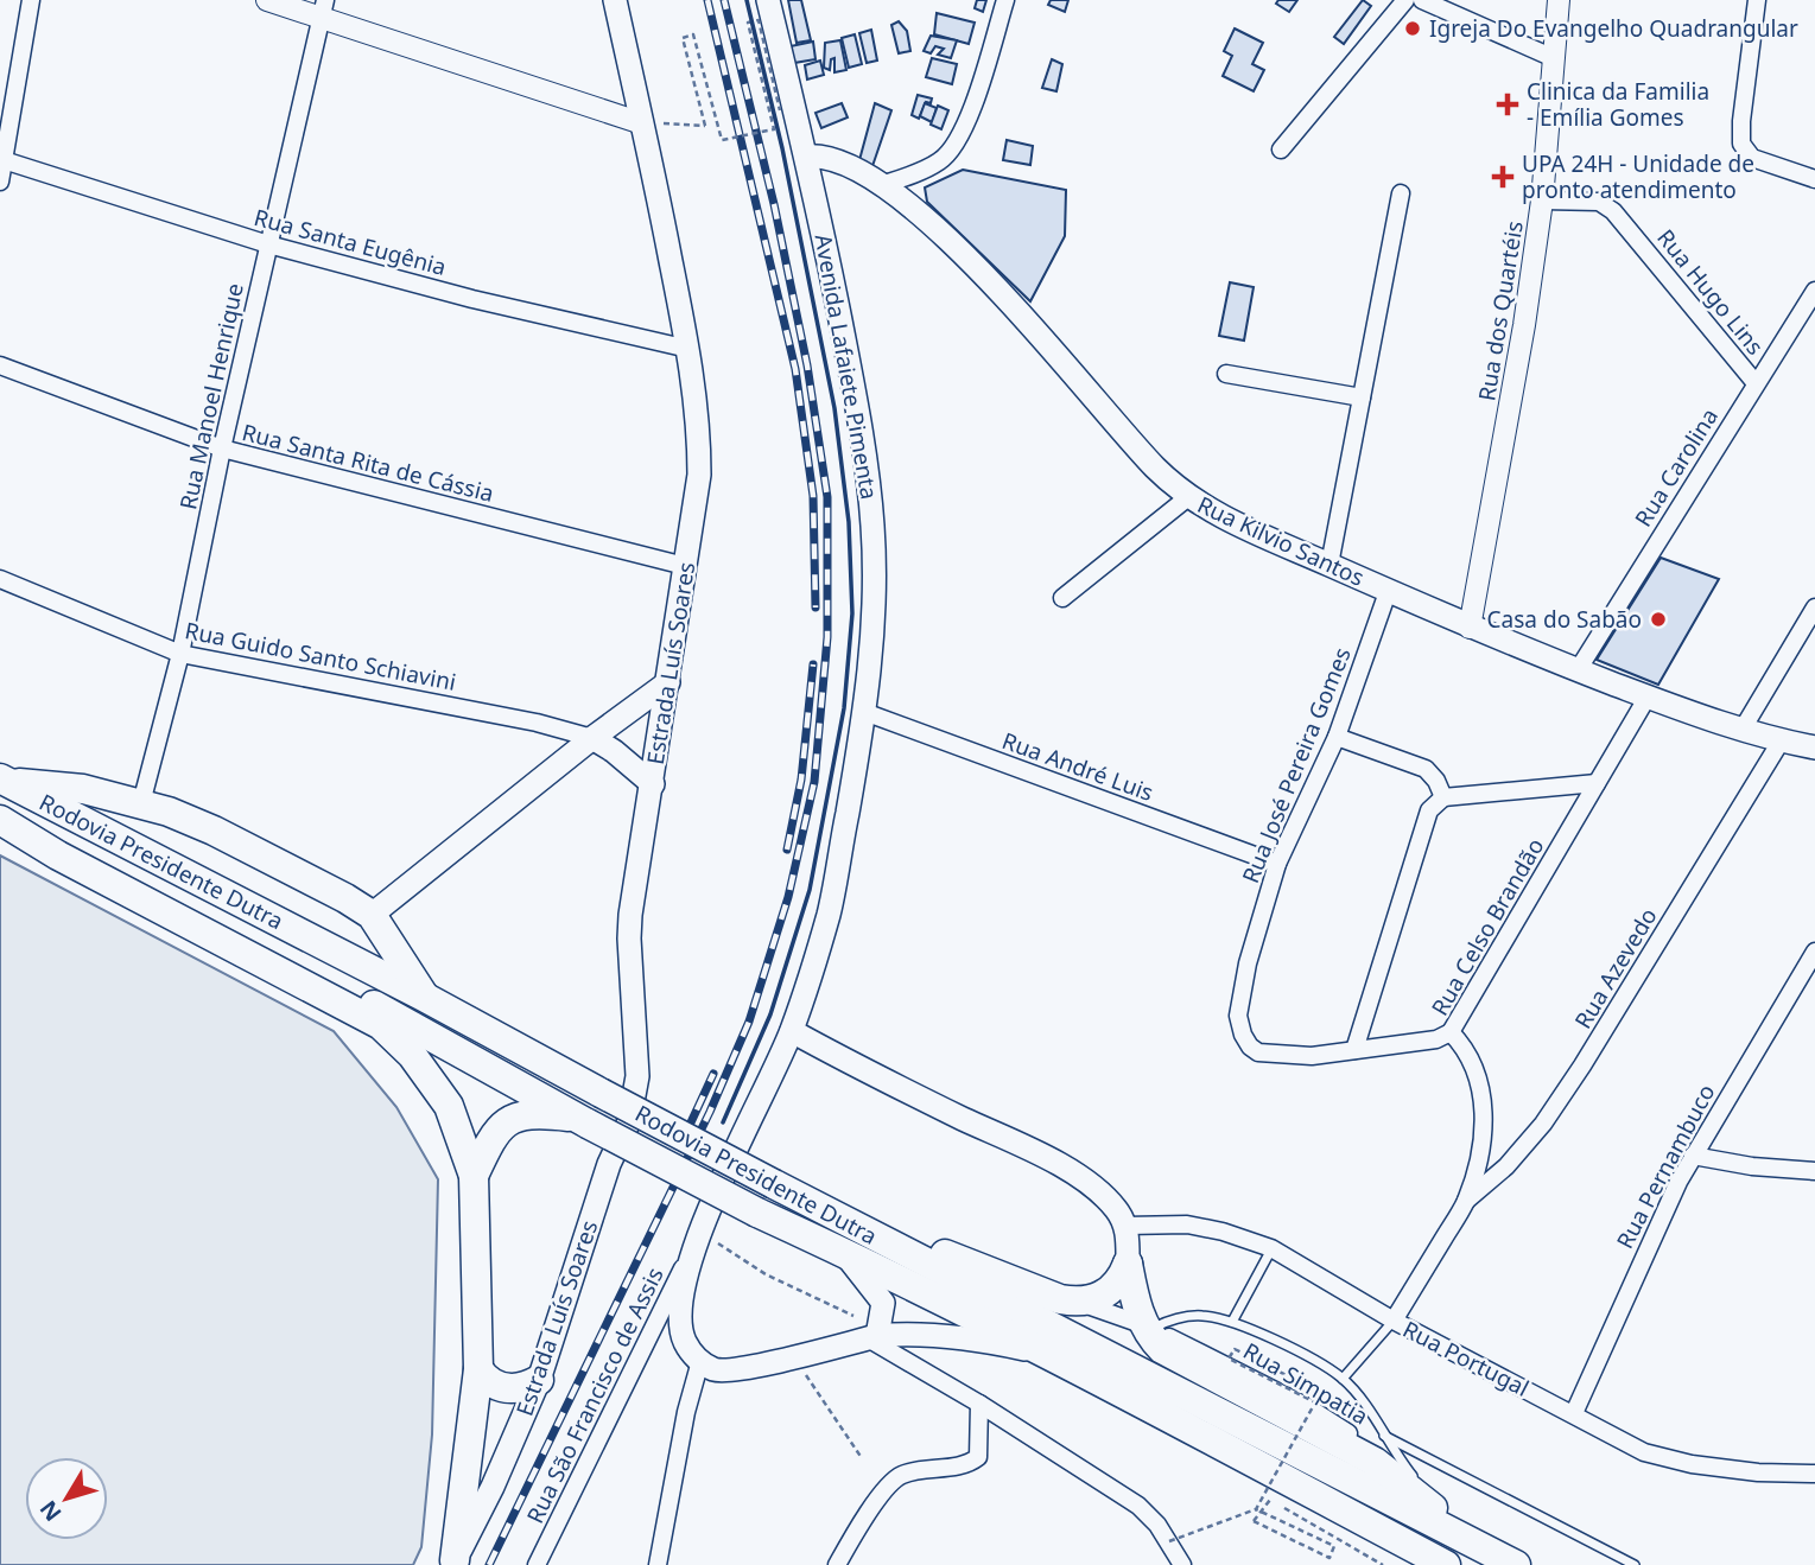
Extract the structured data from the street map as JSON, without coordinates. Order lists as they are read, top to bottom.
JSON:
{
  "streets": {
    "highway": ["Rodovia Presidente Dutra"],
    "main road": ["Avenida Lafaiete Pimenta", "Rua Kilvio Santos", "Estrada Luís Soares"],
    "street": [
      "Rua Santa Eugênia",
      "Rua Hugo Lins",
      "Rua dos Quartéis",
      "Rua Manoel Henrique",
      "Rua Santa Rita de Cássia",
      "Rua Carolina",
      "Rua Guido Santo Schiavini",
      "Rua José Pereira Gomes",
      "Rua André Luis",
      "Rua Celso Brandão",
      "Rua Azevedo",
      "Rua Pernambuco",
      "Rua Portugal",
      "Rua Simpatia",
      "Rua São Francisco de Assis"
    ]
  },
  "crossings": [
    ["Rua Santa Eugênia", "Rua Manoel Henrique"],
    ["Rua Santa Eugênia", "Estrada Luís Soares"],
    ["Rua Hugo Lins", "Rua dos Quartéis"],
    ["Rua Hugo Lins", "Rua Carolina"],
    ["Rua dos Quartéis", "Rua Kilvio Santos"],
    ["Avenida Lafaiete Pimenta", "Rua Kilvio Santos"],
    ["Avenida Lafaiete Pimenta", "Rua André Luis"],
    ["Avenida Lafaiete Pimenta", "Rua São Francisco de Assis"],
    ["Rua Manoel Henrique", "Rua Santa Rita de Cássia"],
    ["Rua Manoel Henrique", "Rua Guido Santo Schiavini"],
    ["Rua Santa Rita de Cássia", "Estrada Luís Soares"],
    ["Rua Carolina", "Rua Kilvio Santos"],
    ["Rua Kilvio Santos", "Rua José Pereira Gomes"],
    ["Rua Kilvio Santos", "Rua Celso Brandão"],
    ["Rua Kilvio Santos", "Rua Azevedo"],
    ["Rua José Pereira Gomes", "Rua André Luis"],
    ["Rua José Pereira Gomes", "Rua Celso Brandão"],
    ["Rodovia Presidente Dutra", "Rua Simpatia"],
    ["Rua Celso Brandão", "Rua Azevedo"],
    ["Rua Celso Brandão", "Rua Portugal"],
    ["Rua Pernambuco", "Rua Portugal"]
  ],
  "places": {
    "other": ["Igreja Do Evangelho Quadrangular", "Casa do Sabão"],
    "health": ["Clinica da Familia - Emília Gomes", "UPA 24H - Unidade de pronto atendimento"]
  },
  "north": "bottom left"
}
